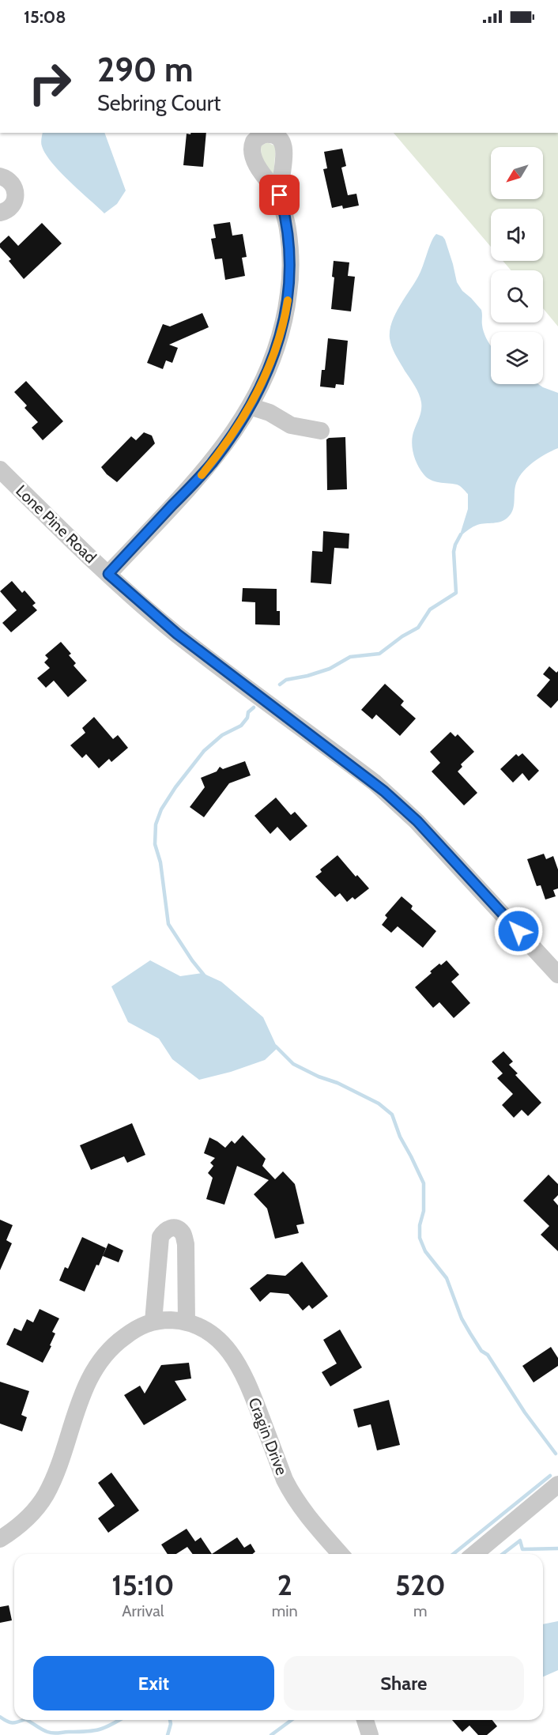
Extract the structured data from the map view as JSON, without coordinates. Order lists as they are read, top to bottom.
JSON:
{
  "streets": {
    "street": ["Lone Pine Road", "Cragin Drive"]
  },
  "north": "bottom left",
  "page": {
    "status": "15:08",
    "turn": ["290 m", "Sebring Court"],
    "eta": [
      "15:10",
      "Arrival",
      "2",
      "min",
      "520",
      "m"
    ],
    "buttons": ["Exit", "Share"]
  }
}
